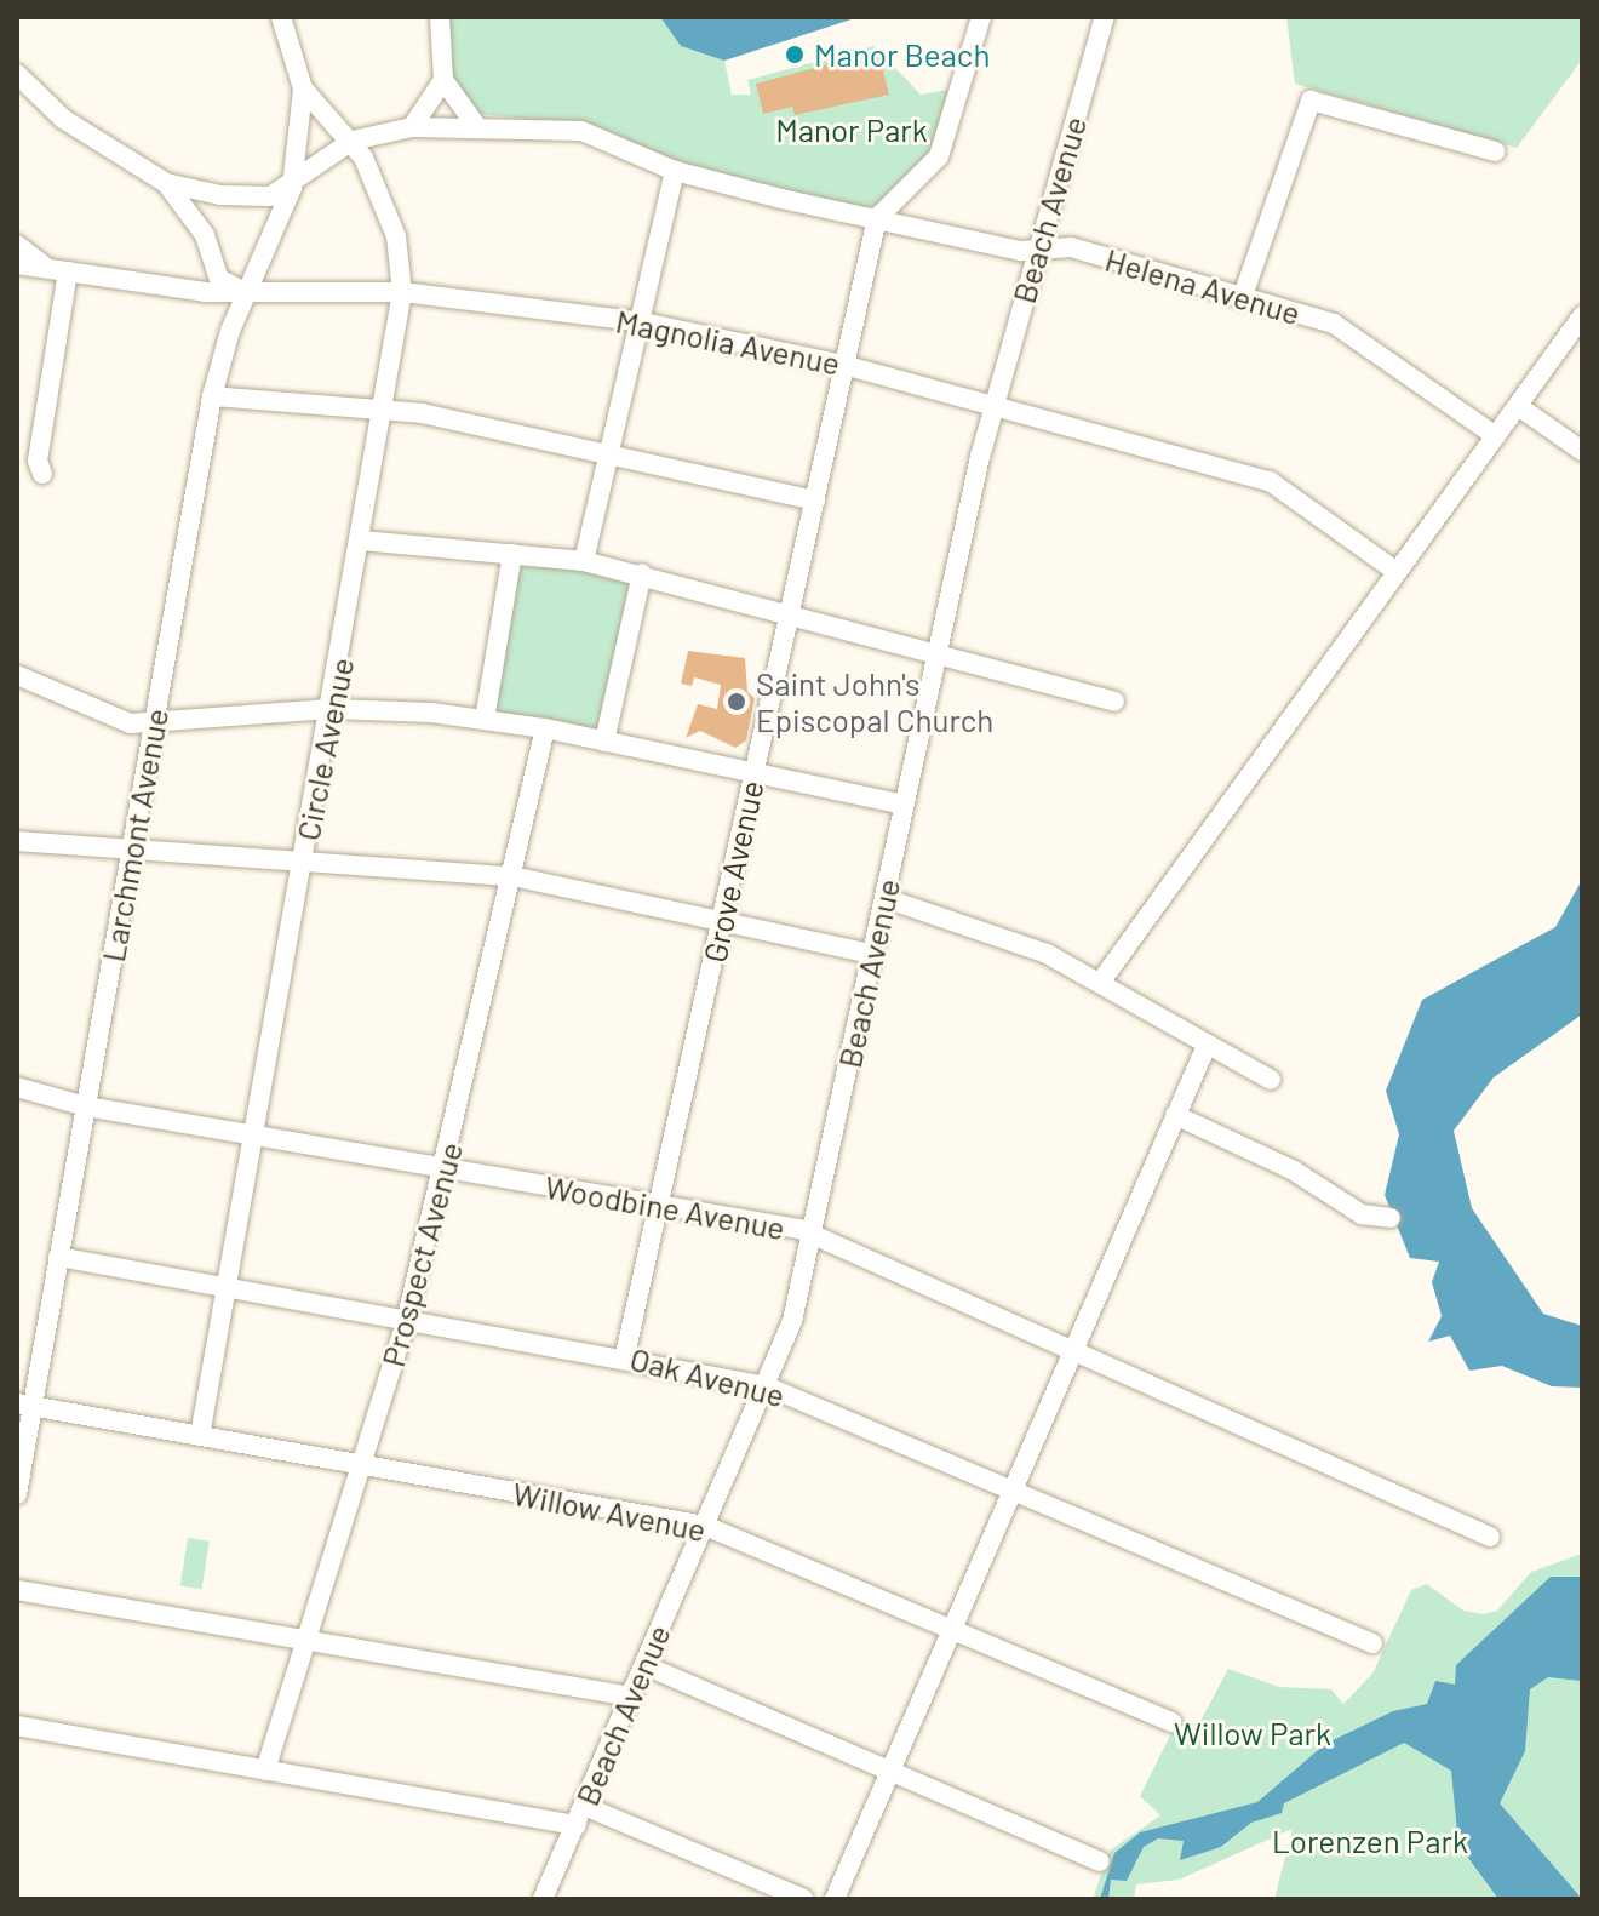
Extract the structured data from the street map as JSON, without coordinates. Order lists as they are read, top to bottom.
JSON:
{
  "streets": {
    "street": [
      "Beach Avenue",
      "Helena Avenue",
      "Magnolia Avenue",
      "Circle Avenue",
      "Larchmont Avenue",
      "Grove Avenue",
      "Woodbine Avenue",
      "Prospect Avenue",
      "Oak Avenue",
      "Willow Avenue"
    ]
  },
  "crossings": [
    ["Beach Avenue", "Helena Avenue"],
    ["Beach Avenue", "Magnolia Avenue"],
    ["Beach Avenue", "Woodbine Avenue"],
    ["Beach Avenue", "Oak Avenue"],
    ["Beach Avenue", "Willow Avenue"],
    ["Helena Avenue", "Circle Avenue"],
    ["Helena Avenue", "Grove Avenue"],
    ["Magnolia Avenue", "Circle Avenue"],
    ["Magnolia Avenue", "Larchmont Avenue"],
    ["Magnolia Avenue", "Grove Avenue"],
    ["Circle Avenue", "Larchmont Avenue"],
    ["Circle Avenue", "Woodbine Avenue"],
    ["Circle Avenue", "Oak Avenue"],
    ["Circle Avenue", "Willow Avenue"],
    ["Larchmont Avenue", "Woodbine Avenue"],
    ["Larchmont Avenue", "Oak Avenue"],
    ["Larchmont Avenue", "Willow Avenue"],
    ["Grove Avenue", "Woodbine Avenue"],
    ["Grove Avenue", "Oak Avenue"],
    ["Woodbine Avenue", "Prospect Avenue"],
    ["Prospect Avenue", "Oak Avenue"],
    ["Prospect Avenue", "Willow Avenue"]
  ],
  "parks": ["Manor Park", "Willow Park", "Lorenzen Park"],
  "places": ["Manor Beach", "Saint John's Episcopal Church"]
}
